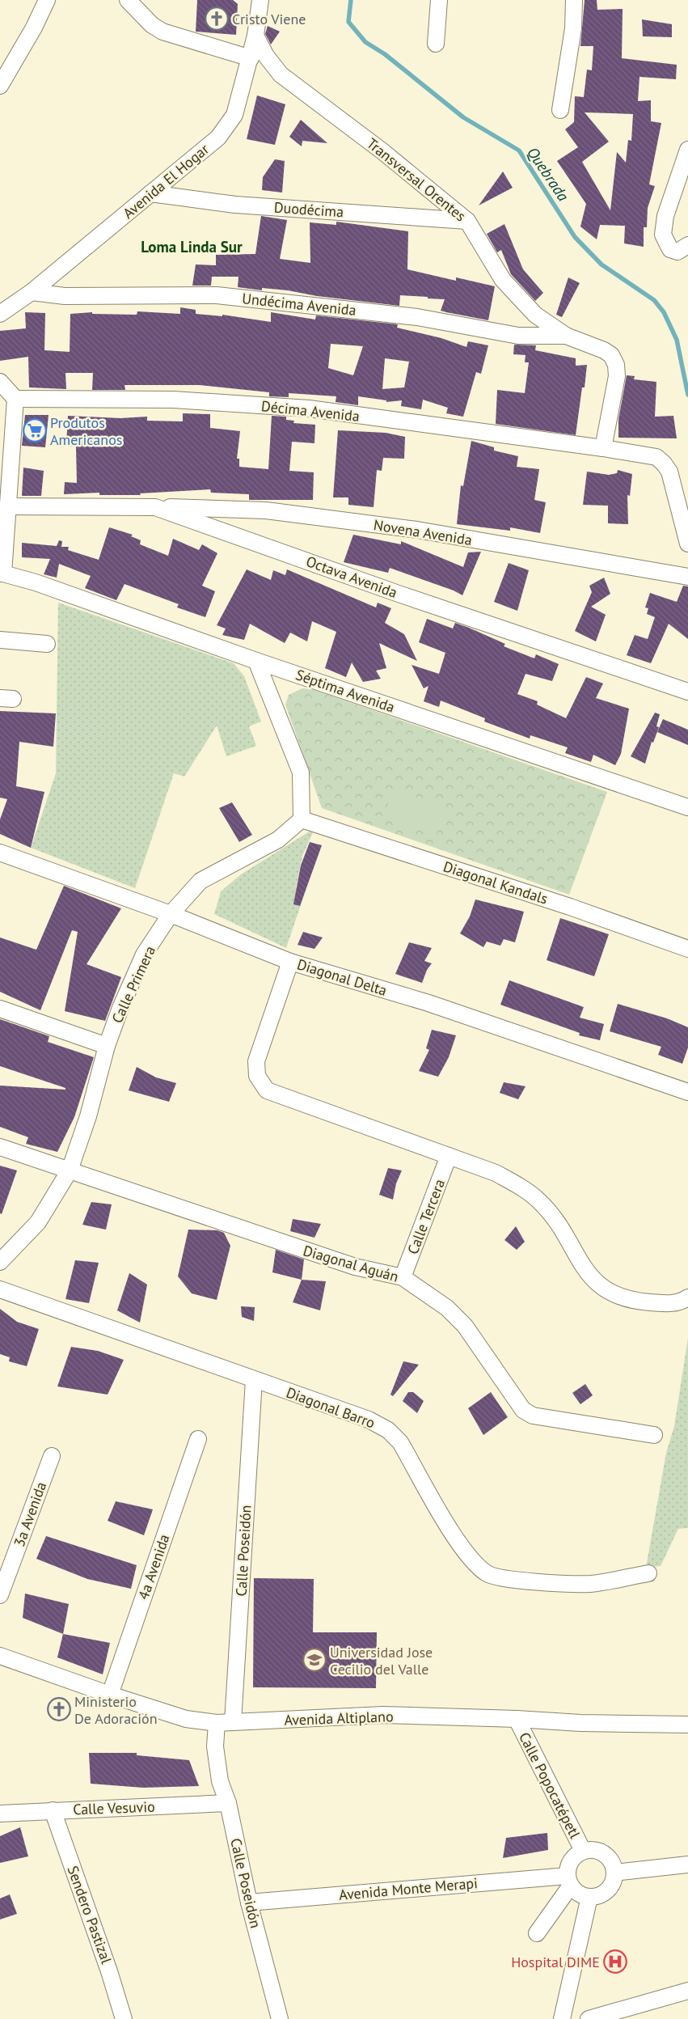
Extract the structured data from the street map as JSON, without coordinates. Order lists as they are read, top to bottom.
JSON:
{
  "streets": {
    "street": [
      "Transversal Orentes",
      "Avenida El Hogar",
      "Duodécima",
      "Undécima Avenida",
      "Décima Avenida",
      "Novena Avenida",
      "Octava Avenida",
      "Séptima Avenida",
      "Diagonal Kandals",
      "Diagonal Delta",
      "Calle Primera",
      "Calle Tercera",
      "Diagonal Aguán",
      "Diagonal Barro",
      "3a Avenida",
      "Calle Poseidón",
      "4a Avenida",
      "Avenida Altiplano",
      "Calle Popocatépetl",
      "Calle Vesuvio",
      "Avenida Monte Merapi",
      "Sendero Pastizal"
    ]
  },
  "crossings": [
    ["Transversal Orentes", "Avenida El Hogar"],
    ["Transversal Orentes", "Duodécima"],
    ["Transversal Orentes", "Undécima Avenida"],
    ["Transversal Orentes", "Décima Avenida"],
    ["Avenida El Hogar", "Duodécima"],
    ["Avenida El Hogar", "Undécima Avenida"],
    ["Novena Avenida", "Octava Avenida"],
    ["Diagonal Kandals", "Calle Primera"],
    ["Diagonal Delta", "Calle Primera"],
    ["Calle Primera", "Diagonal Aguán"],
    ["Calle Tercera", "Diagonal Aguán"],
    ["Diagonal Barro", "Calle Poseidón"],
    ["Calle Poseidón", "Avenida Altiplano"],
    ["Calle Poseidón", "Calle Vesuvio"],
    ["Calle Poseidón", "Avenida Monte Merapi"],
    ["4a Avenida", "Avenida Altiplano"],
    ["Avenida Altiplano", "Calle Popocatépetl"],
    ["Calle Popocatépetl", "Avenida Monte Merapi"],
    ["Calle Vesuvio", "Sendero Pastizal"]
  ],
  "districts": ["Loma Linda Sur"],
  "water": ["Quebrada"],
  "places": {
    "church": ["Cristo Viene", "Ministerio De Adoración"],
    "supermarket": ["Produtos Americanos"],
    "school or university": ["Universidad Jose Cecilio del Valle"],
    "hospital": ["Hospital DIME"]
  }
}
